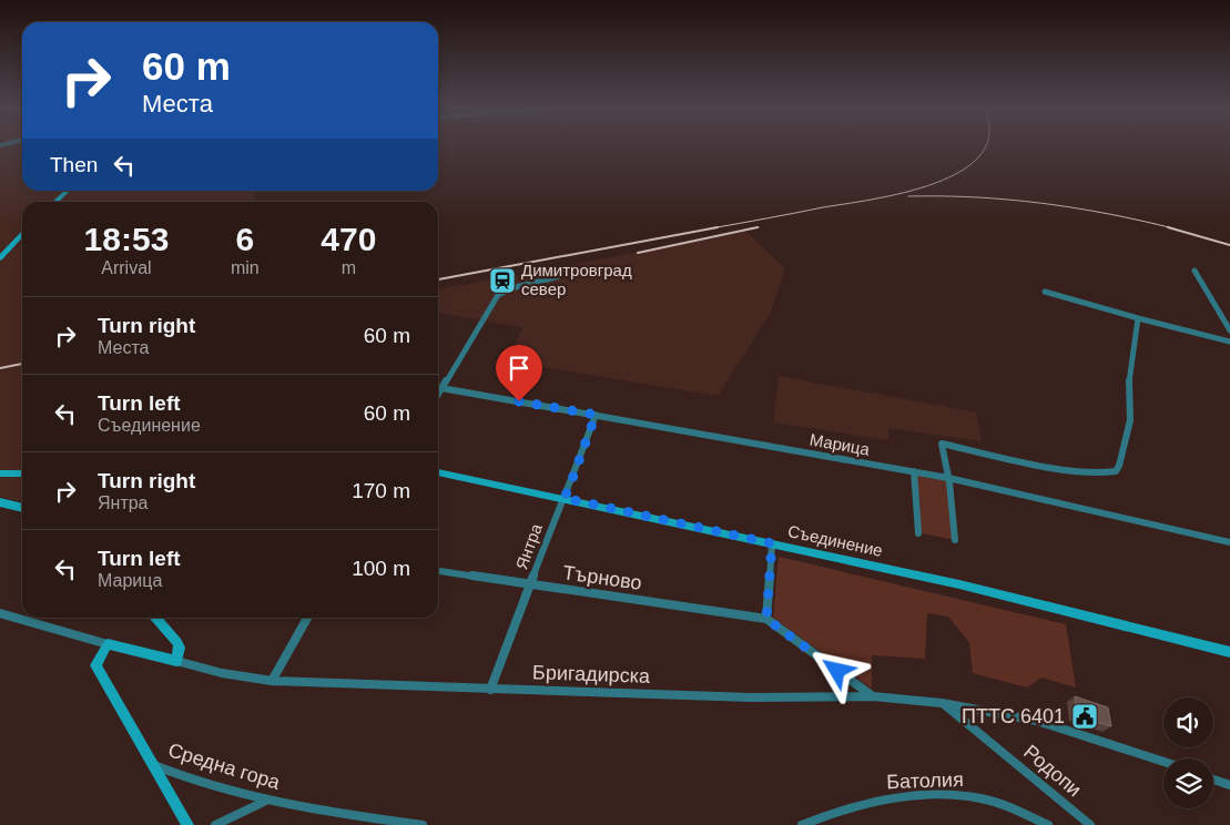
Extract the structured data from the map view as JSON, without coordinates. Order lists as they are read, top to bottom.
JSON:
{
  "streets": {
    "street": [
      "Марица",
      "Съединение",
      "Янтра",
      "Търново",
      "Бригадирска",
      "Средна гора",
      "Родопи",
      "Батолия"
    ]
  },
  "crossings": [
    ["Марица", "Янтра"],
    ["Съединение", "Янтра"],
    ["Янтра", "Търново"],
    ["Янтра", "Бригадирска"],
    ["Бригадирска", "Средна гора"],
    ["Бригадирска", "Родопи"]
  ],
  "places": {
    "station": ["Димитровград север"],
    "public building": ["ПТТС 6401"]
  },
  "page": {
    "turn": ["60 m", "Места"],
    "then": "Then",
    "eta": [
      "18:53",
      "Arrival",
      "6",
      "min",
      "470",
      "m"
    ],
    "list": [
      {
        "name": "Turn right",
        "note": "Места",
        "value": "60 m"
      },
      {
        "name": "Turn left",
        "note": "Съединение",
        "value": "60 m"
      },
      {
        "name": "Turn right",
        "note": "Янтра",
        "value": "170 m"
      },
      {
        "name": "Turn left",
        "note": "Марица",
        "value": "100 m"
      }
    ]
  }
}
